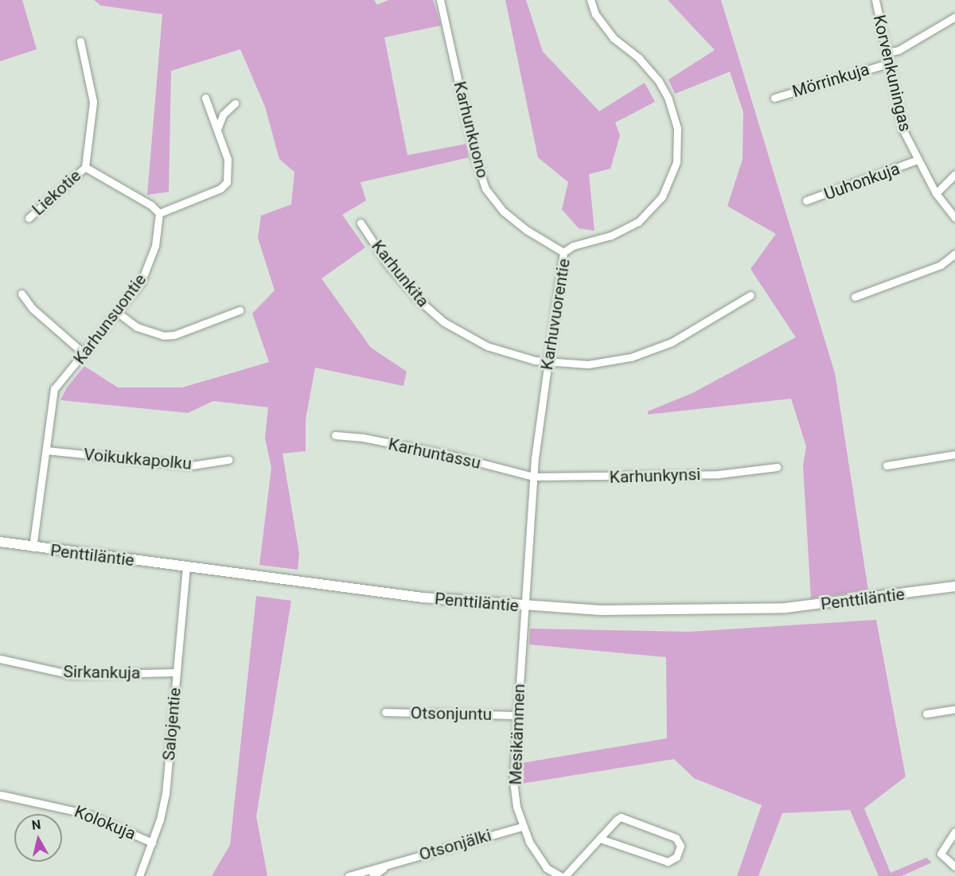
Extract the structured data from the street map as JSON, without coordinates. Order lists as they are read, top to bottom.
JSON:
{
  "streets": {
    "street": [
      "Korvenkuningas",
      "Mörrinkuja",
      "Karhunkuono",
      "Uuhonkuja",
      "Liekotie",
      "Karhunkita",
      "Karhuvuorentie",
      "Karhunsuontie",
      "Karhuntassu",
      "Voikukkapolku",
      "Karhunkynsi",
      "Penttiläntie",
      "Sirkankuja",
      "Otsonjuntu",
      "Salojentie",
      "Mesikämmen",
      "Kolokuja",
      "Otsonjälki"
    ]
  },
  "crossings": [
    ["Korvenkuningas", "Mörrinkuja"],
    ["Korvenkuningas", "Uuhonkuja"],
    ["Karhunkuono", "Karhuvuorentie"],
    ["Karhunkita", "Karhuvuorentie"],
    ["Karhuvuorentie", "Karhuntassu"],
    ["Karhuvuorentie", "Karhunkynsi"],
    ["Karhuvuorentie", "Penttiläntie"],
    ["Karhuvuorentie", "Mesikämmen"],
    ["Karhunsuontie", "Voikukkapolku"],
    ["Karhunsuontie", "Penttiläntie"],
    ["Karhuntassu", "Karhunkynsi"],
    ["Penttiläntie", "Salojentie"],
    ["Penttiläntie", "Mesikämmen"],
    ["Sirkankuja", "Salojentie"],
    ["Otsonjuntu", "Mesikämmen"],
    ["Salojentie", "Kolokuja"],
    ["Mesikämmen", "Otsonjälki"]
  ],
  "north": "top"
}
